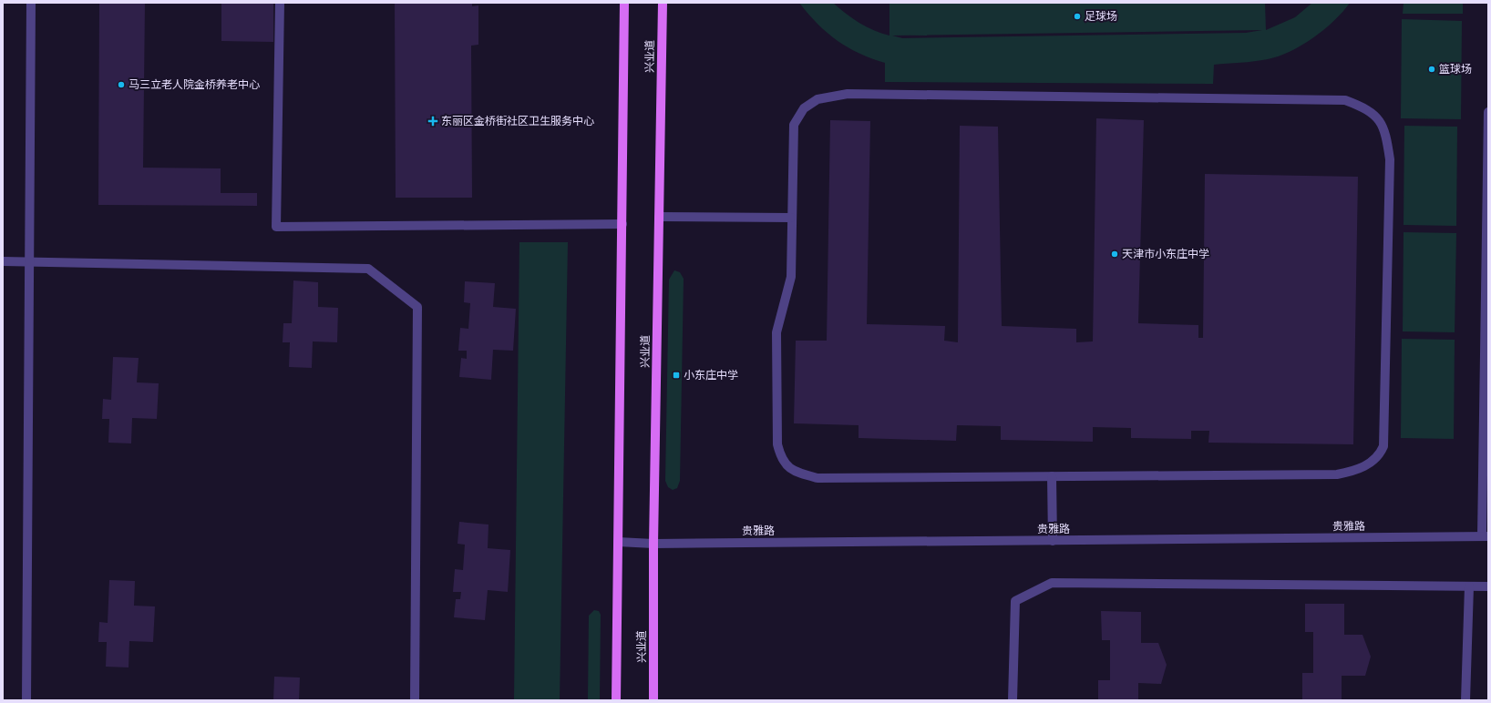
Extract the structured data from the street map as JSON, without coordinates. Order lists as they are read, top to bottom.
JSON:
{
  "streets": {
    "main road": ["兴业道"],
    "street": ["贵雅路"]
  },
  "crossings": [
    ["兴业道", "贵雅路"]
  ],
  "places": {
    "other": [
      "足球场",
      "篮球场",
      "马三立老人院金桥养老中心",
      "天津市小东庄中学"
    ],
    "health": ["东丽区金桥街社区卫生服务中心"],
    "transit": ["小东庄中学"]
  }
}
